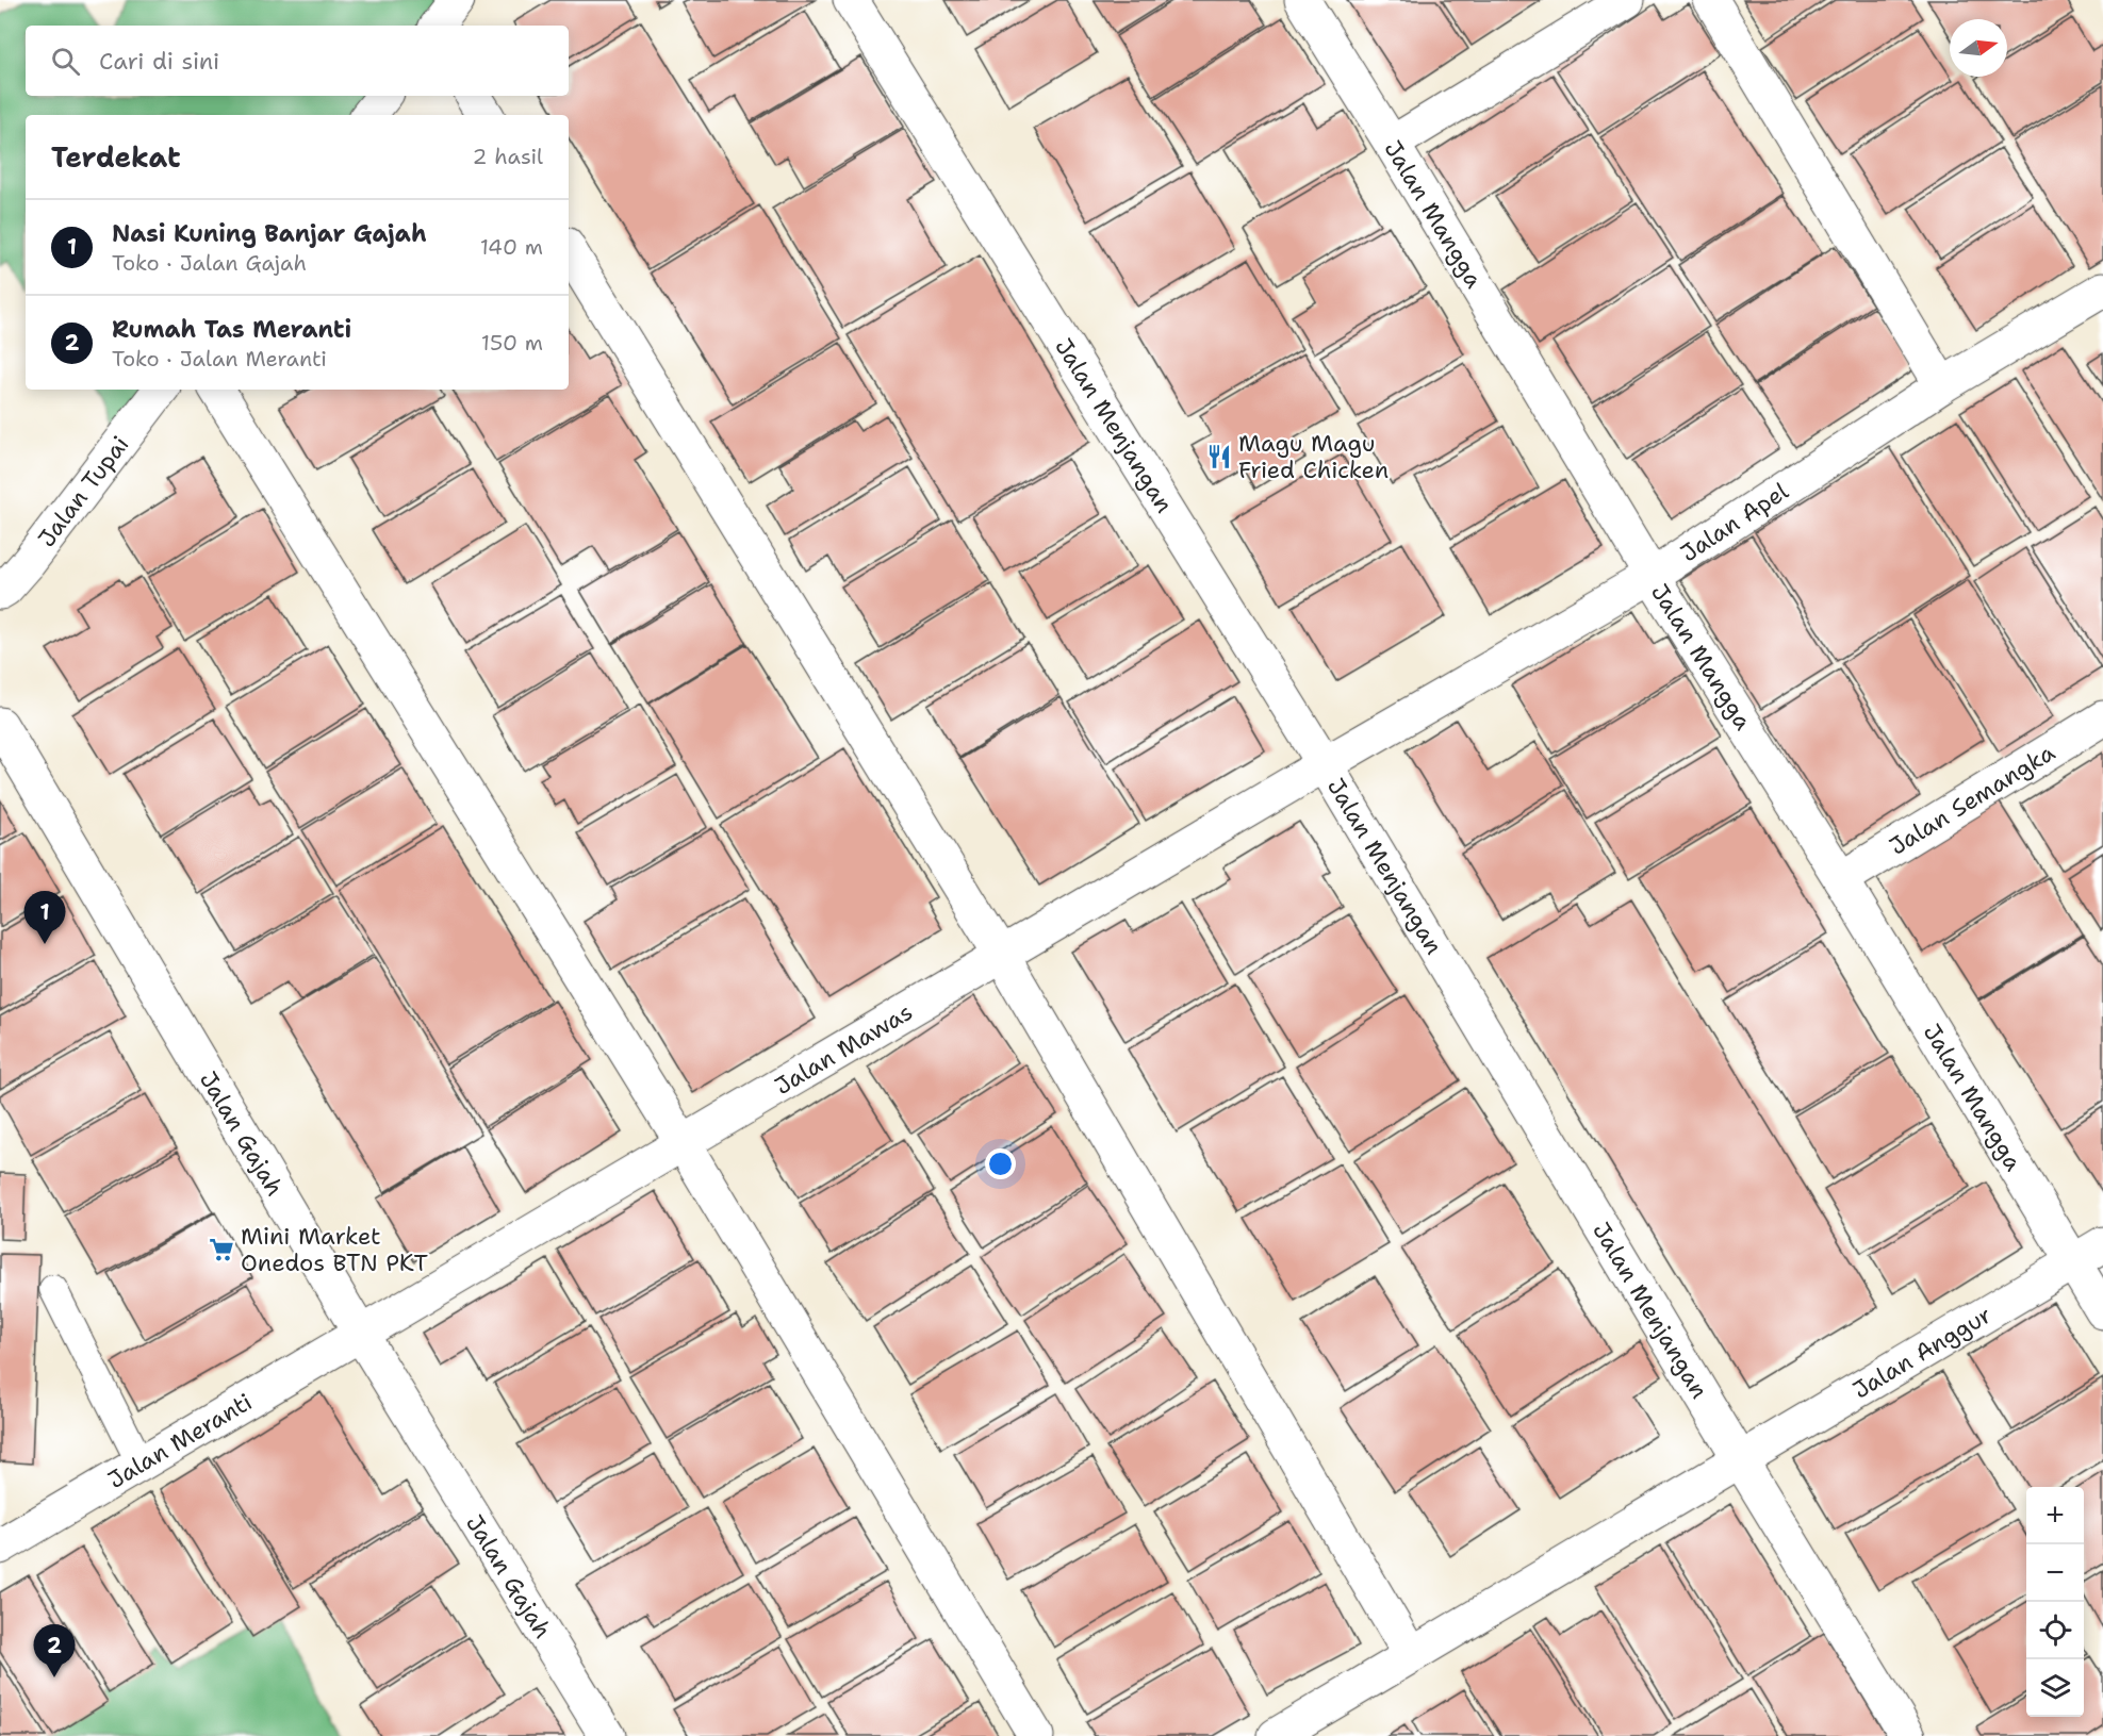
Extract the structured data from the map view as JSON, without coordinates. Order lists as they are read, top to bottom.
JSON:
{
  "streets": {
    "street": [
      "Jalan Mangga",
      "Jalan Menjangan",
      "Jalan Tupai",
      "Jalan Apel",
      "Jalan Semangka",
      "Jalan Mawas",
      "Jalan Gajah",
      "Jalan Anggur",
      "Jalan Meranti"
    ]
  },
  "crossings": [
    ["Jalan Mangga", "Jalan Apel"],
    ["Jalan Mangga", "Jalan Semangka"],
    ["Jalan Mangga", "Jalan Anggur"],
    ["Jalan Menjangan", "Jalan Apel"],
    ["Jalan Menjangan", "Jalan Mawas"],
    ["Jalan Menjangan", "Jalan Anggur"],
    ["Jalan Apel", "Jalan Mawas"],
    ["Jalan Mawas", "Jalan Gajah"],
    ["Jalan Mawas", "Jalan Meranti"],
    ["Jalan Gajah", "Jalan Meranti"]
  ],
  "places": {
    "restaurant": ["Magu Magu Fried Chicken"],
    "supermarket": ["Mini Market Onedos BTN PKT"]
  },
  "north": "right",
  "page": {
    "search": "Cari di sini",
    "heading": ["Terdekat", "2 hasil"],
    "list": [
      {
        "mark": "1",
        "name": "Nasi Kuning Banjar Gajah",
        "note": "Toko · Jalan Gajah",
        "value": "140 m"
      },
      {
        "mark": "2",
        "name": "Rumah Tas Meranti",
        "note": "Toko · Jalan Meranti",
        "value": "150 m"
      }
    ],
    "pins": ["1", "2"],
    "map_buttons": ["+", "−"]
  }
}
